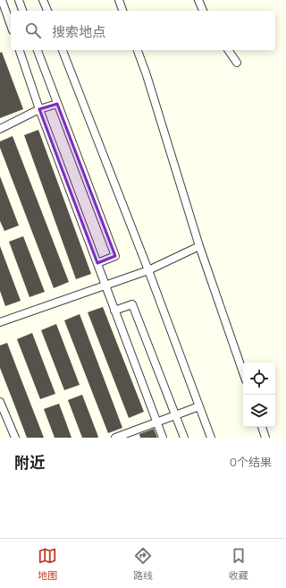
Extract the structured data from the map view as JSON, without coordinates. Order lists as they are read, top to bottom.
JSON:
{
  "page": {
    "search": "搜索地点",
    "heading": ["附近", "0个结果"],
    "nav": ["地图", "路线", "收藏"]
  }
}
